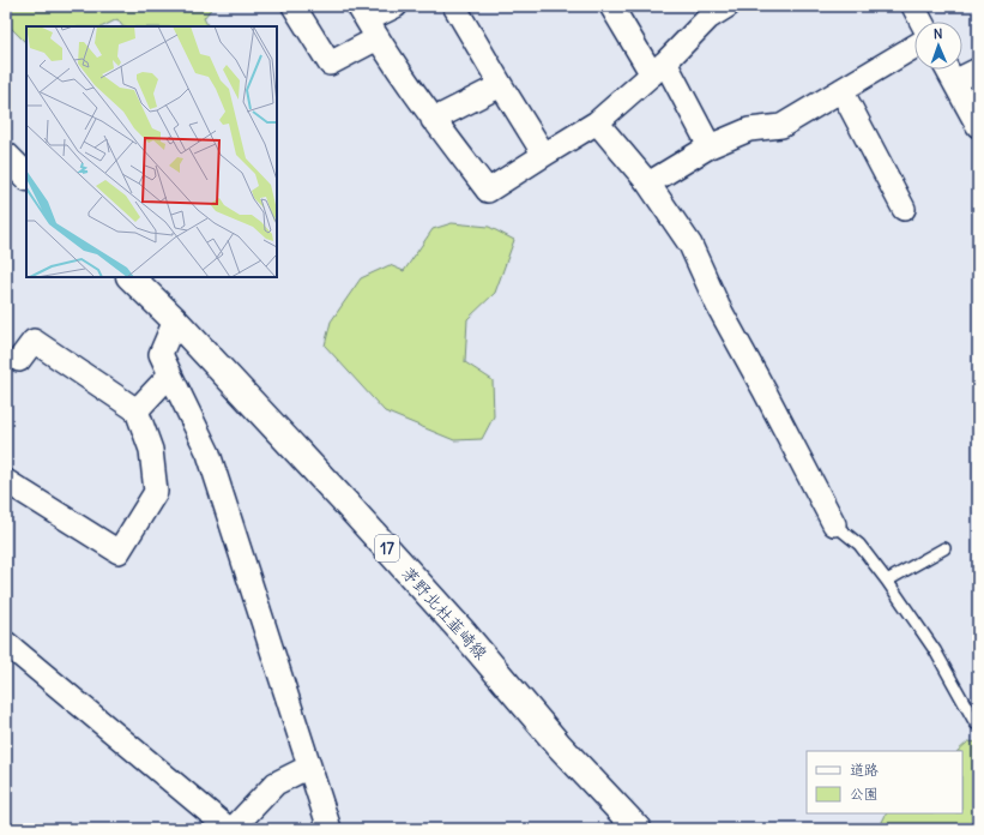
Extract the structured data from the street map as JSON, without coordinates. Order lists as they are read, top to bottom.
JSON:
{
  "streets": {
    "main road": ["17", "茅野北杜韮崎線"]
  },
  "legend": ["道路", "公園"],
  "north": "top"
}
